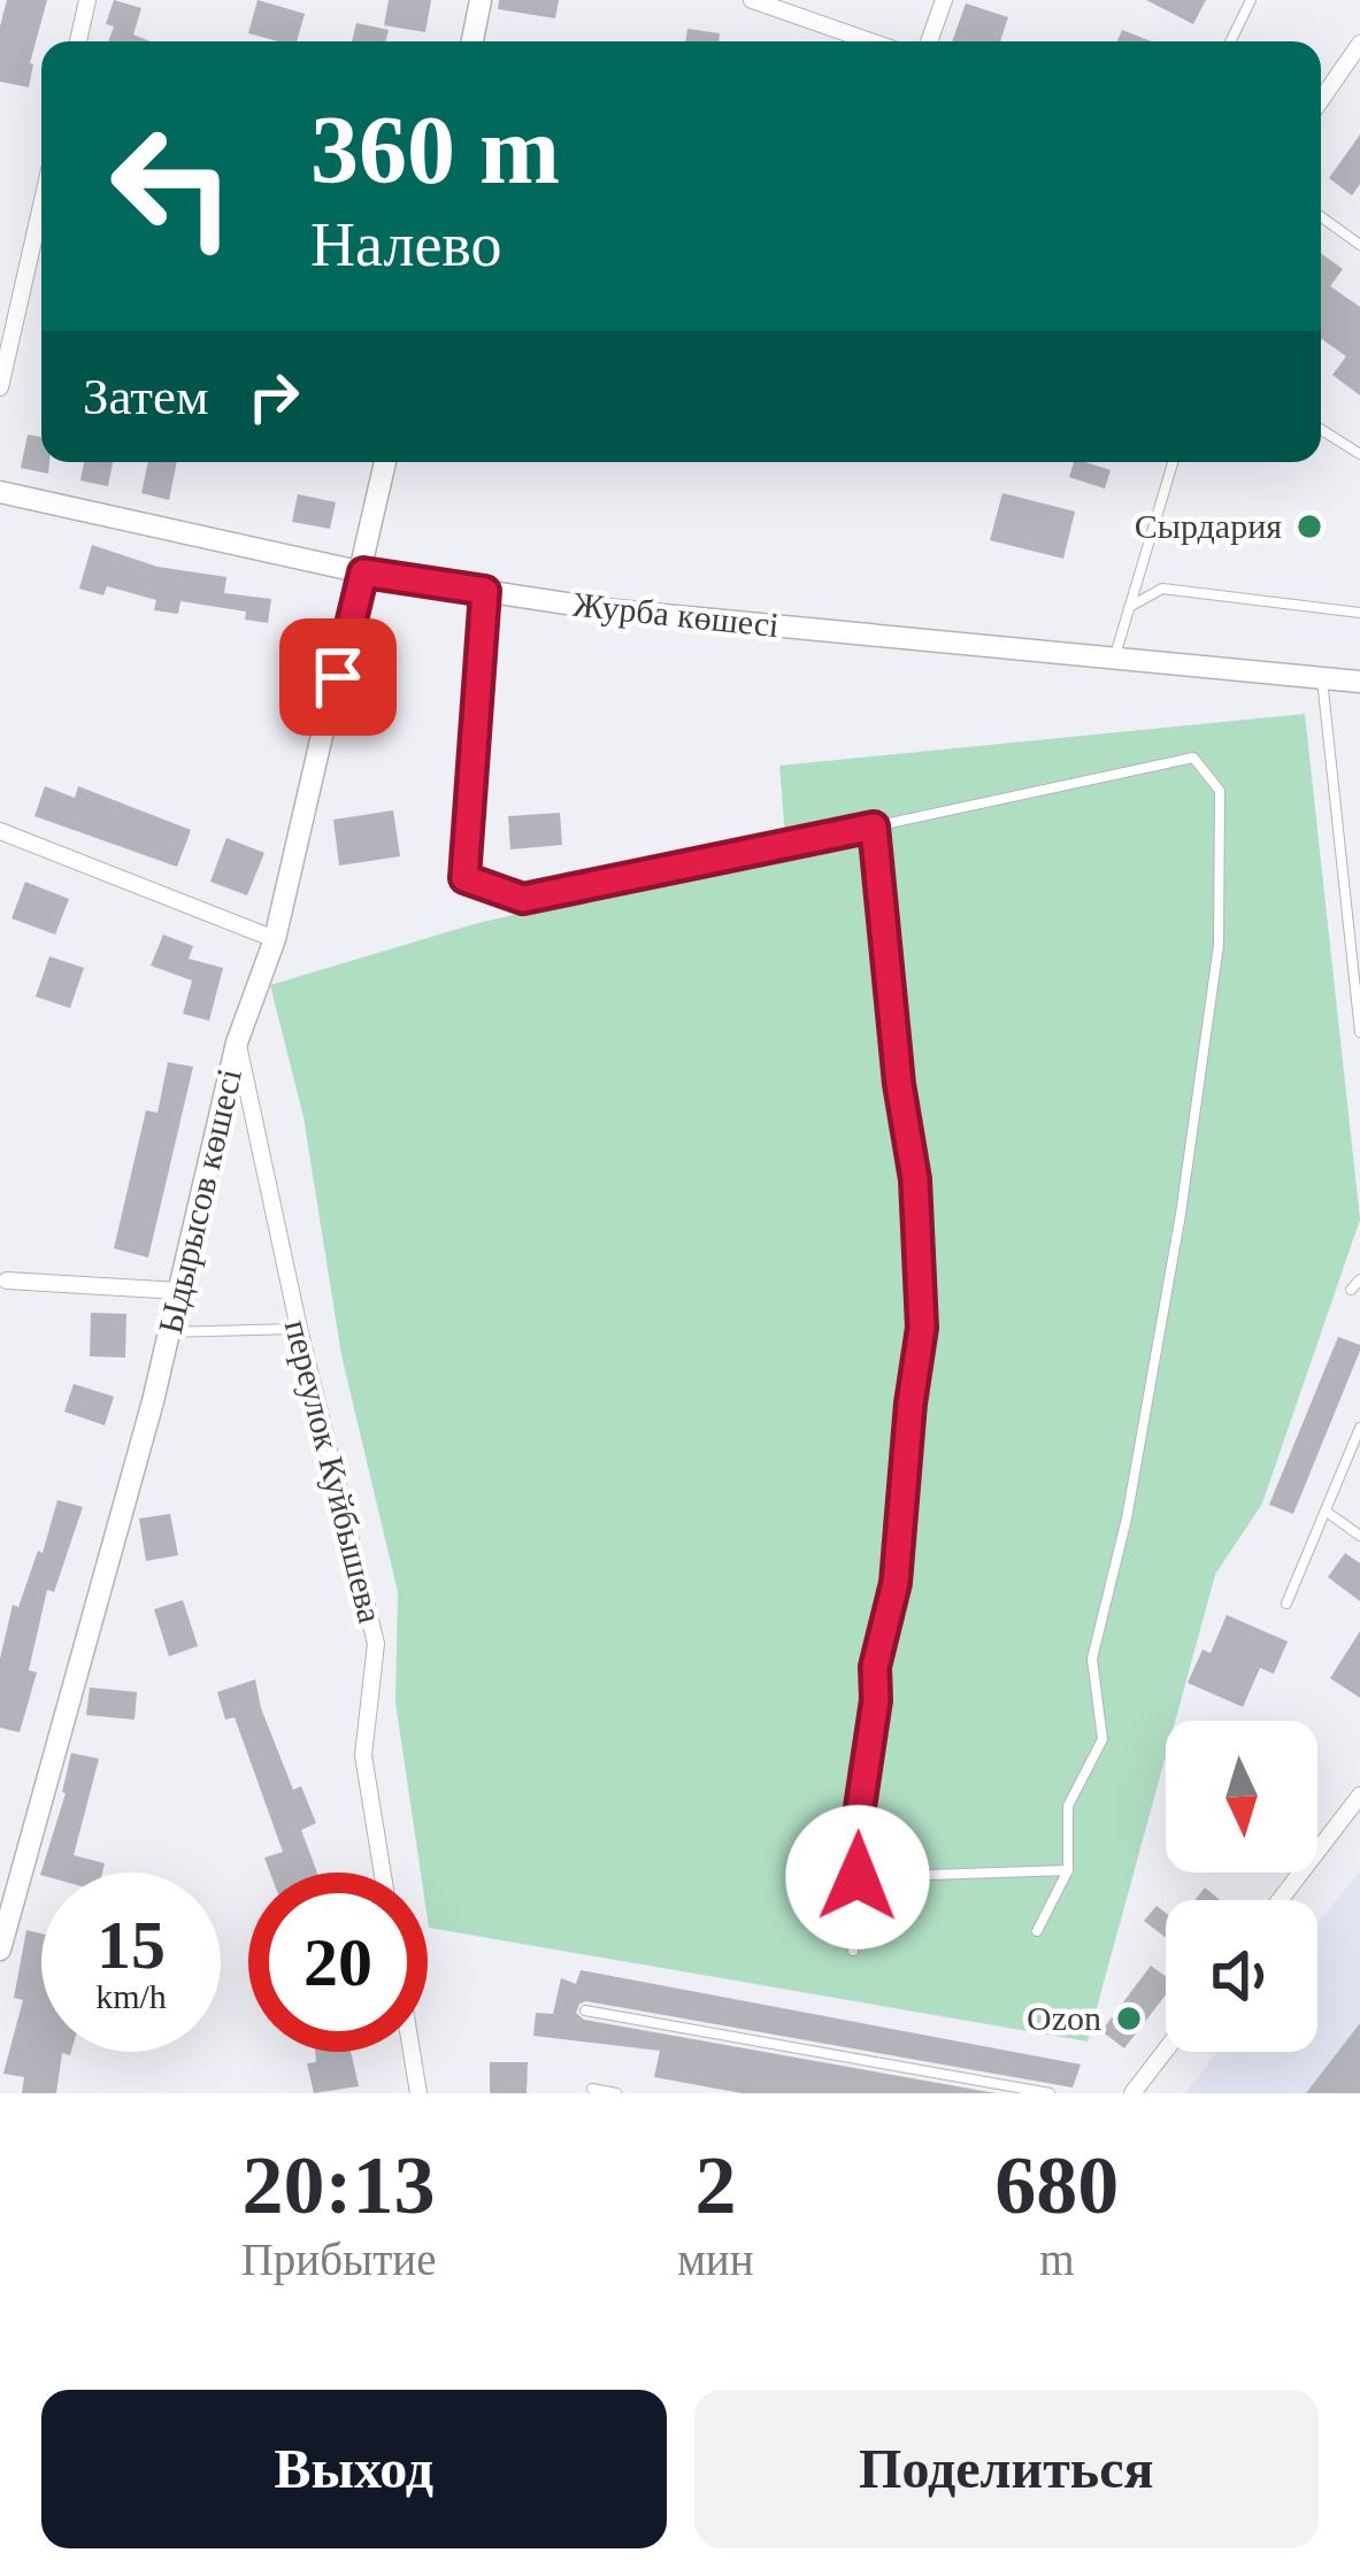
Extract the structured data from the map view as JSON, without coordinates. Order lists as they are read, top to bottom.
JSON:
{
  "streets": {
    "street": ["Журба көшесі", "Ыдырысов көшесі", "переулок Куйбышева"]
  },
  "crossings": [
    ["Журба көшесі", "Ыдырысов көшесі"],
    ["Ыдырысов көшесі", "переулок Куйбышева"]
  ],
  "places": ["Сырдария", "Ozon"],
  "north": "bottom",
  "page": {
    "turn": ["360 m", "Налево"],
    "then": "Затем",
    "speed": "15 km/h",
    "limit": "20",
    "eta": [
      "20:13",
      "Прибытие",
      "2",
      "мин",
      "680",
      "m"
    ],
    "buttons": ["Выход", "Поделиться"]
  }
}
